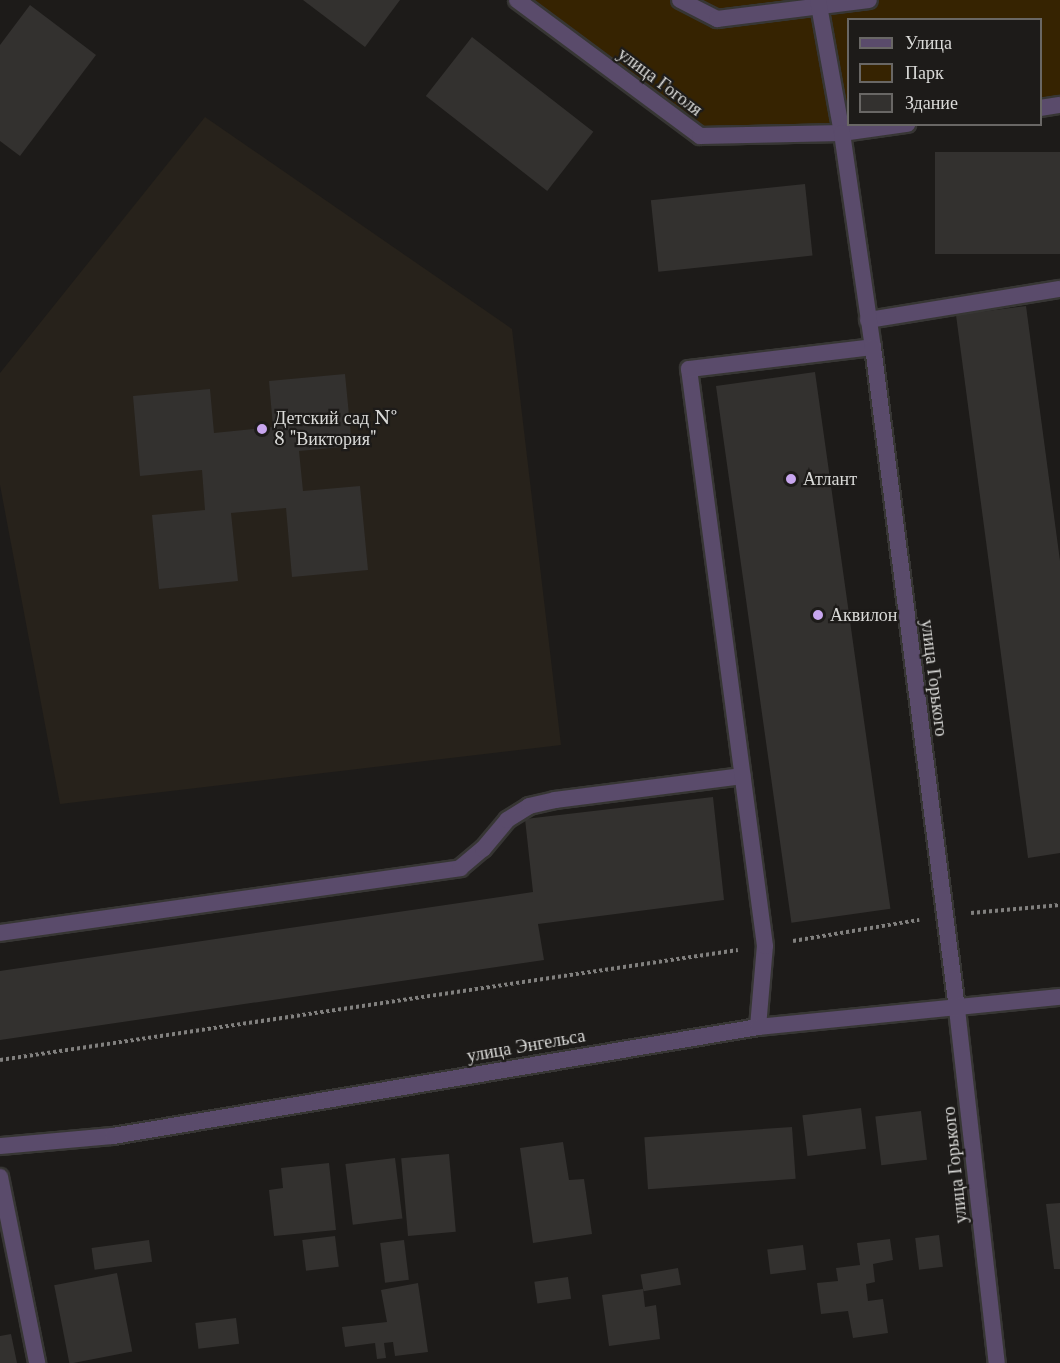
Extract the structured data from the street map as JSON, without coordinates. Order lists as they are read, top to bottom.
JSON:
{
  "streets": {
    "street": ["улица Гоголя", "улица Горького", "улица Энгельса"]
  },
  "crossings": [
    ["улица Гоголя", "улица Горького"],
    ["улица Горького", "улица Энгельса"]
  ],
  "places": ["Детский сад № 8 \"Виктория\"", "Атлант", "Аквилон"],
  "legend": ["Улица", "Парк", "Здание"]
}
